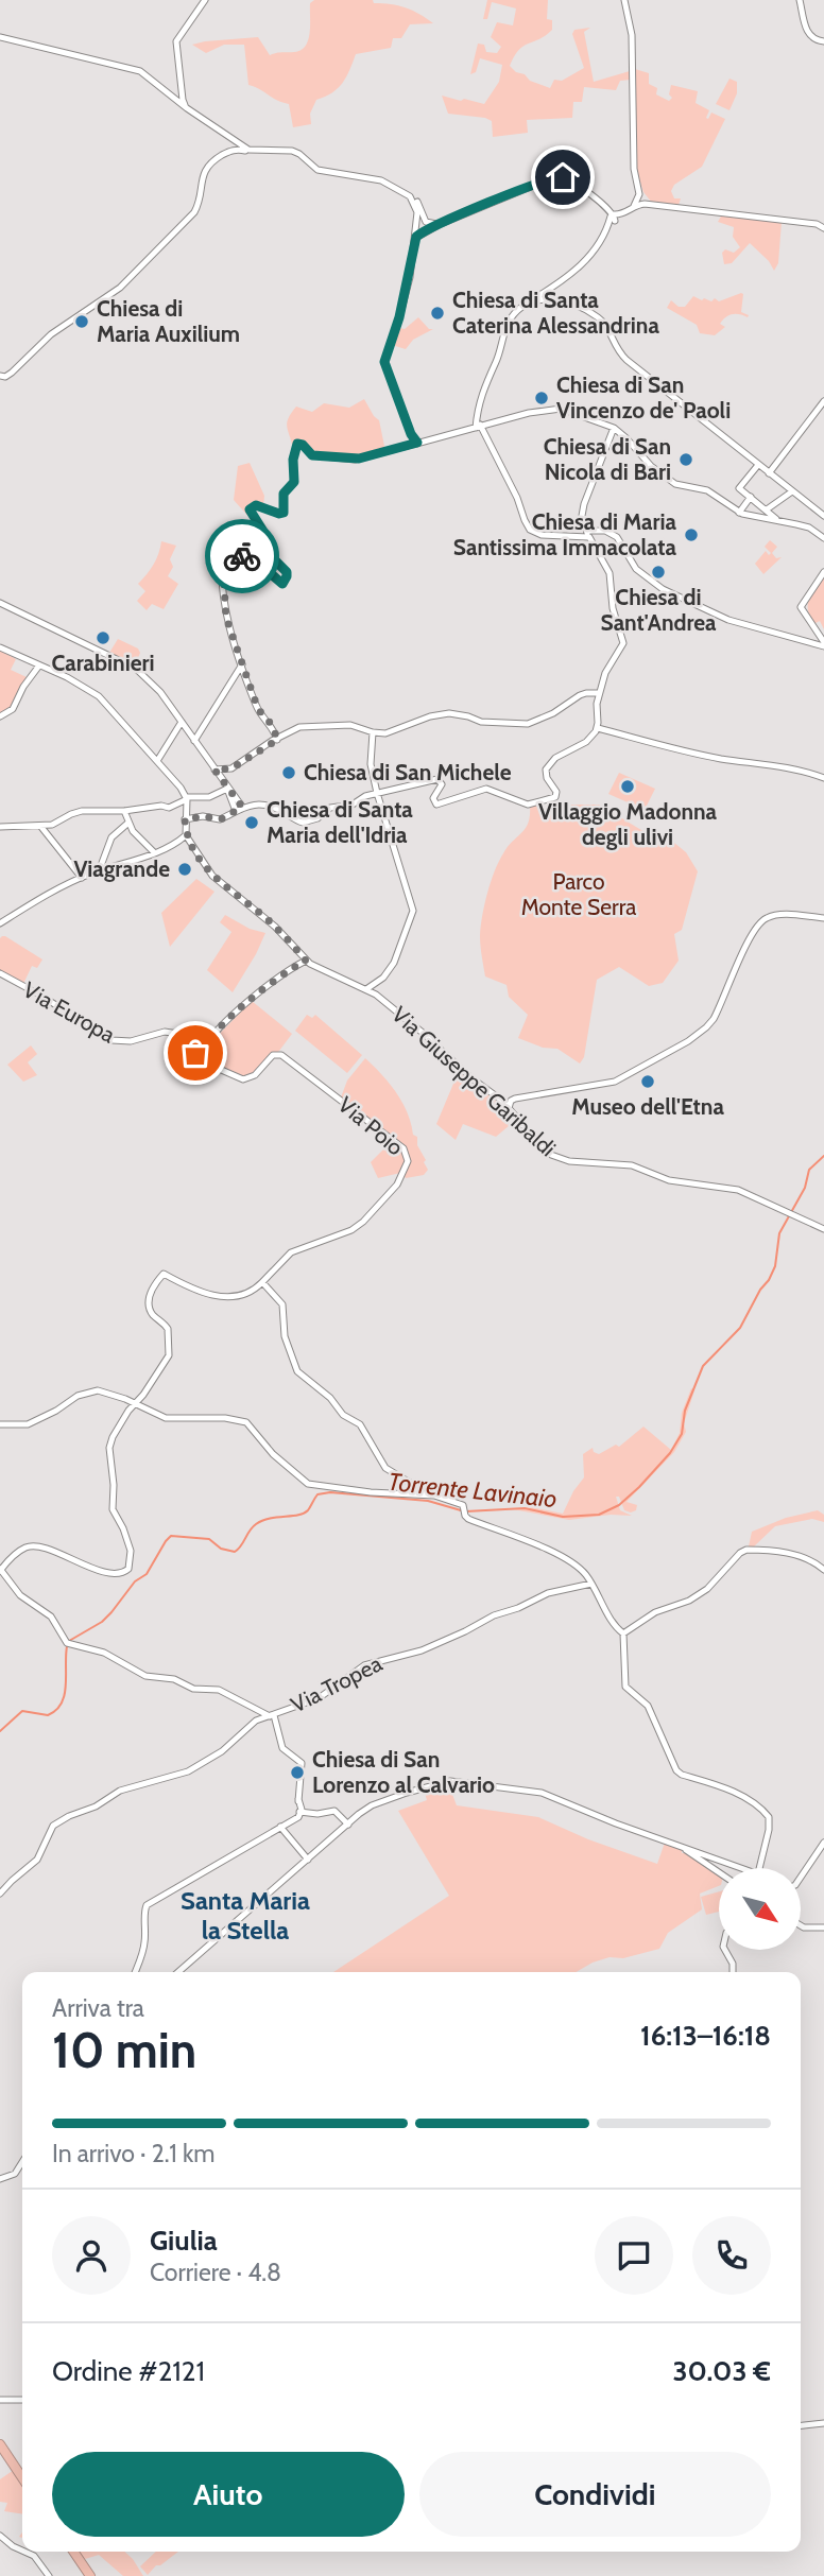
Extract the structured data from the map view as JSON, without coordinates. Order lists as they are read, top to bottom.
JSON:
{
  "streets": {
    "street": [
      "Via Europa",
      "Via Giuseppe Garibaldi",
      "Via Poio",
      "Via Tropea"
    ]
  },
  "crossings": [
    ["Via Europa", "Via Poio"]
  ],
  "districts": ["Santa Maria la Stella"],
  "water": ["Torrente Lavinaio"],
  "parks": ["Parco Monte Serra"],
  "places": [
    "Chiesa di Santa Caterina Alessandrina",
    "Chiesa di Maria Auxilium",
    "Chiesa di San Vincenzo de' Paoli",
    "Chiesa di San Nicola di Bari",
    "Chiesa di Maria Santissima Immacolata",
    "Chiesa di Sant'Andrea",
    "Carabinieri",
    "Chiesa di San Michele",
    "Villaggio Madonna degli ulivi",
    "Chiesa di Santa Maria dell'Idria",
    "Viagrande",
    "Museo dell'Etna",
    "Chiesa di San Lorenzo al Calvario"
  ],
  "north": "bottom right",
  "page": {
    "heading": ["10 min", "Arriva tra", "16:13–16:18"],
    "panel": [
      "Giulia",
      "Corriere · 4.8",
      "Ordine #2121",
      "30.03 €"
    ],
    "bar": "In arrivo · 2.1 km",
    "buttons": ["Aiuto", "Condividi"]
  }
}
